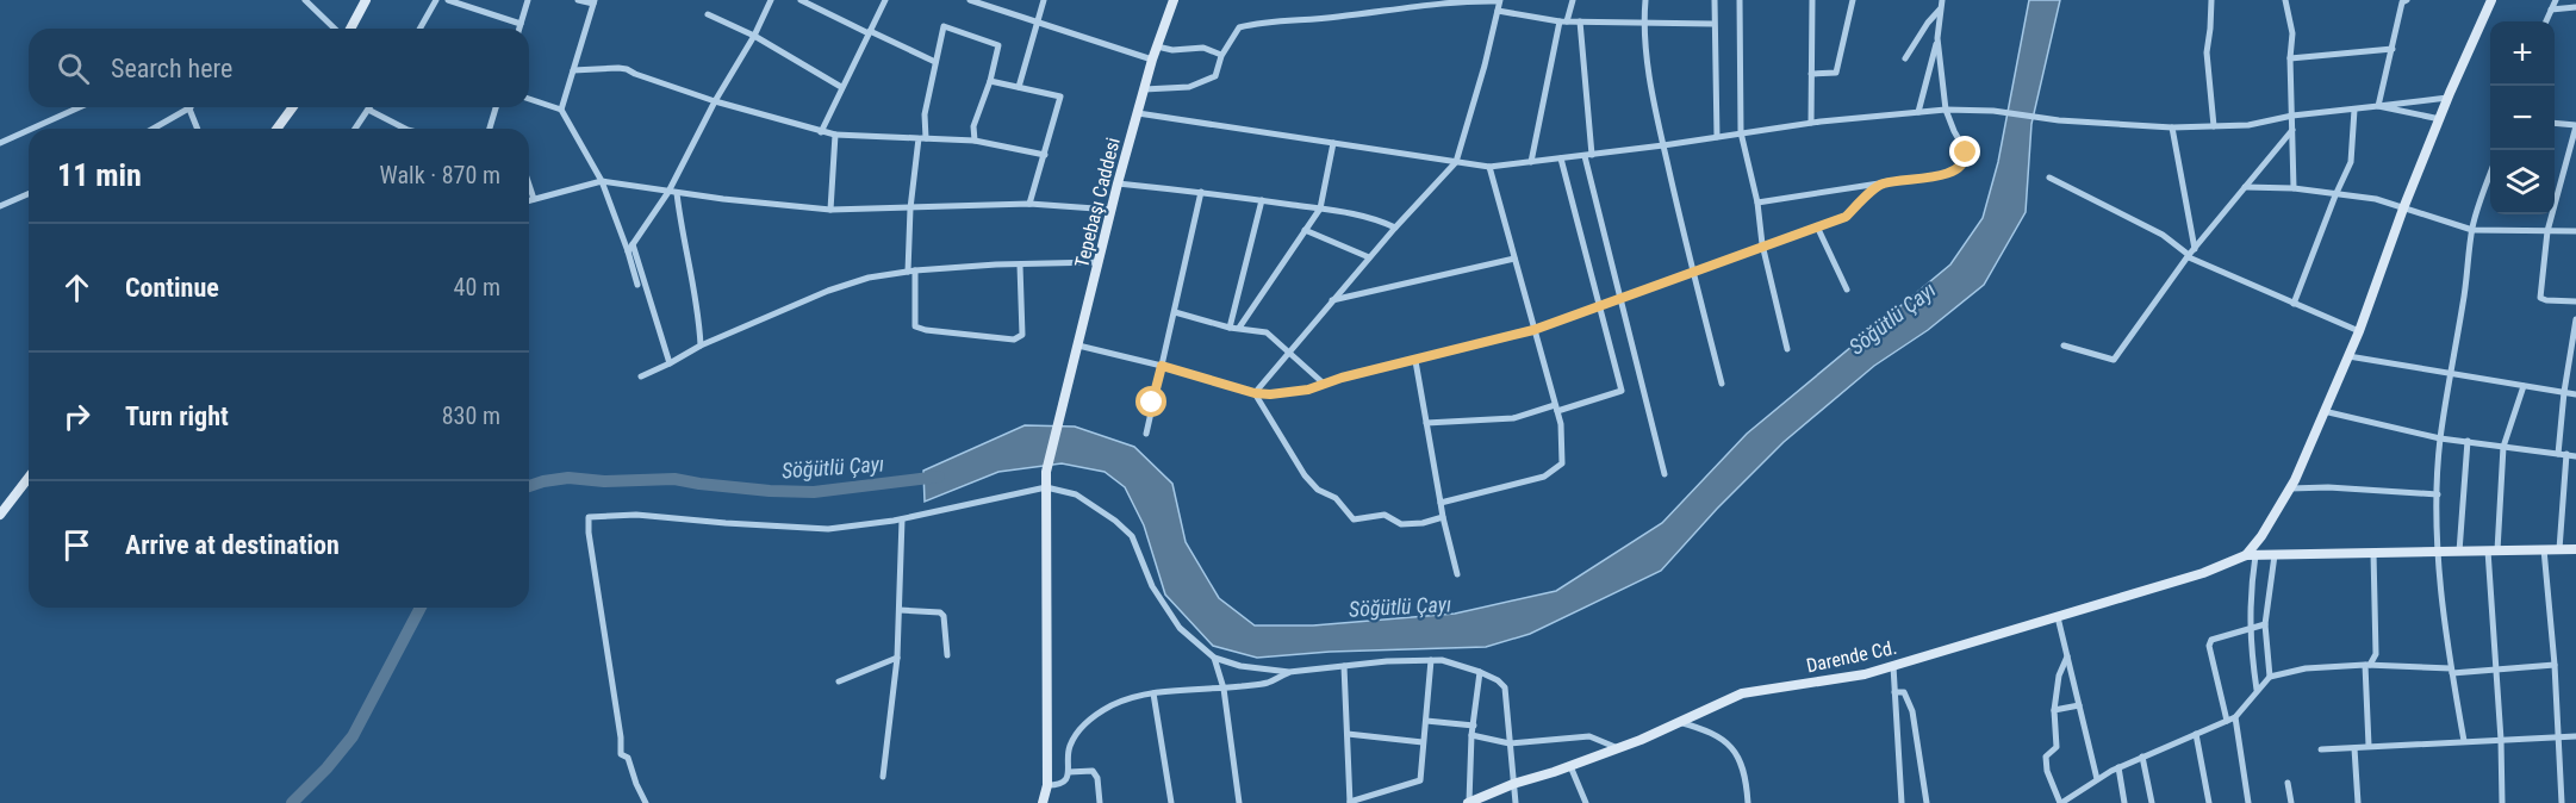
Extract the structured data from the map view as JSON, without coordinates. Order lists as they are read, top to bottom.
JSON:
{
  "streets": {
    "street": ["Tepebaşı Caddesi", "Darende Cd."]
  },
  "water": ["Söğütlü Çayı"],
  "page": {
    "map_buttons": ["+", "−"],
    "search": "Search here",
    "heading": ["11 min", "Walk · 870 m"],
    "list": [
      ["Continue", "40 m"],
      ["Turn right", "830 m"],
      "Arrive at destination"
    ]
  }
}
